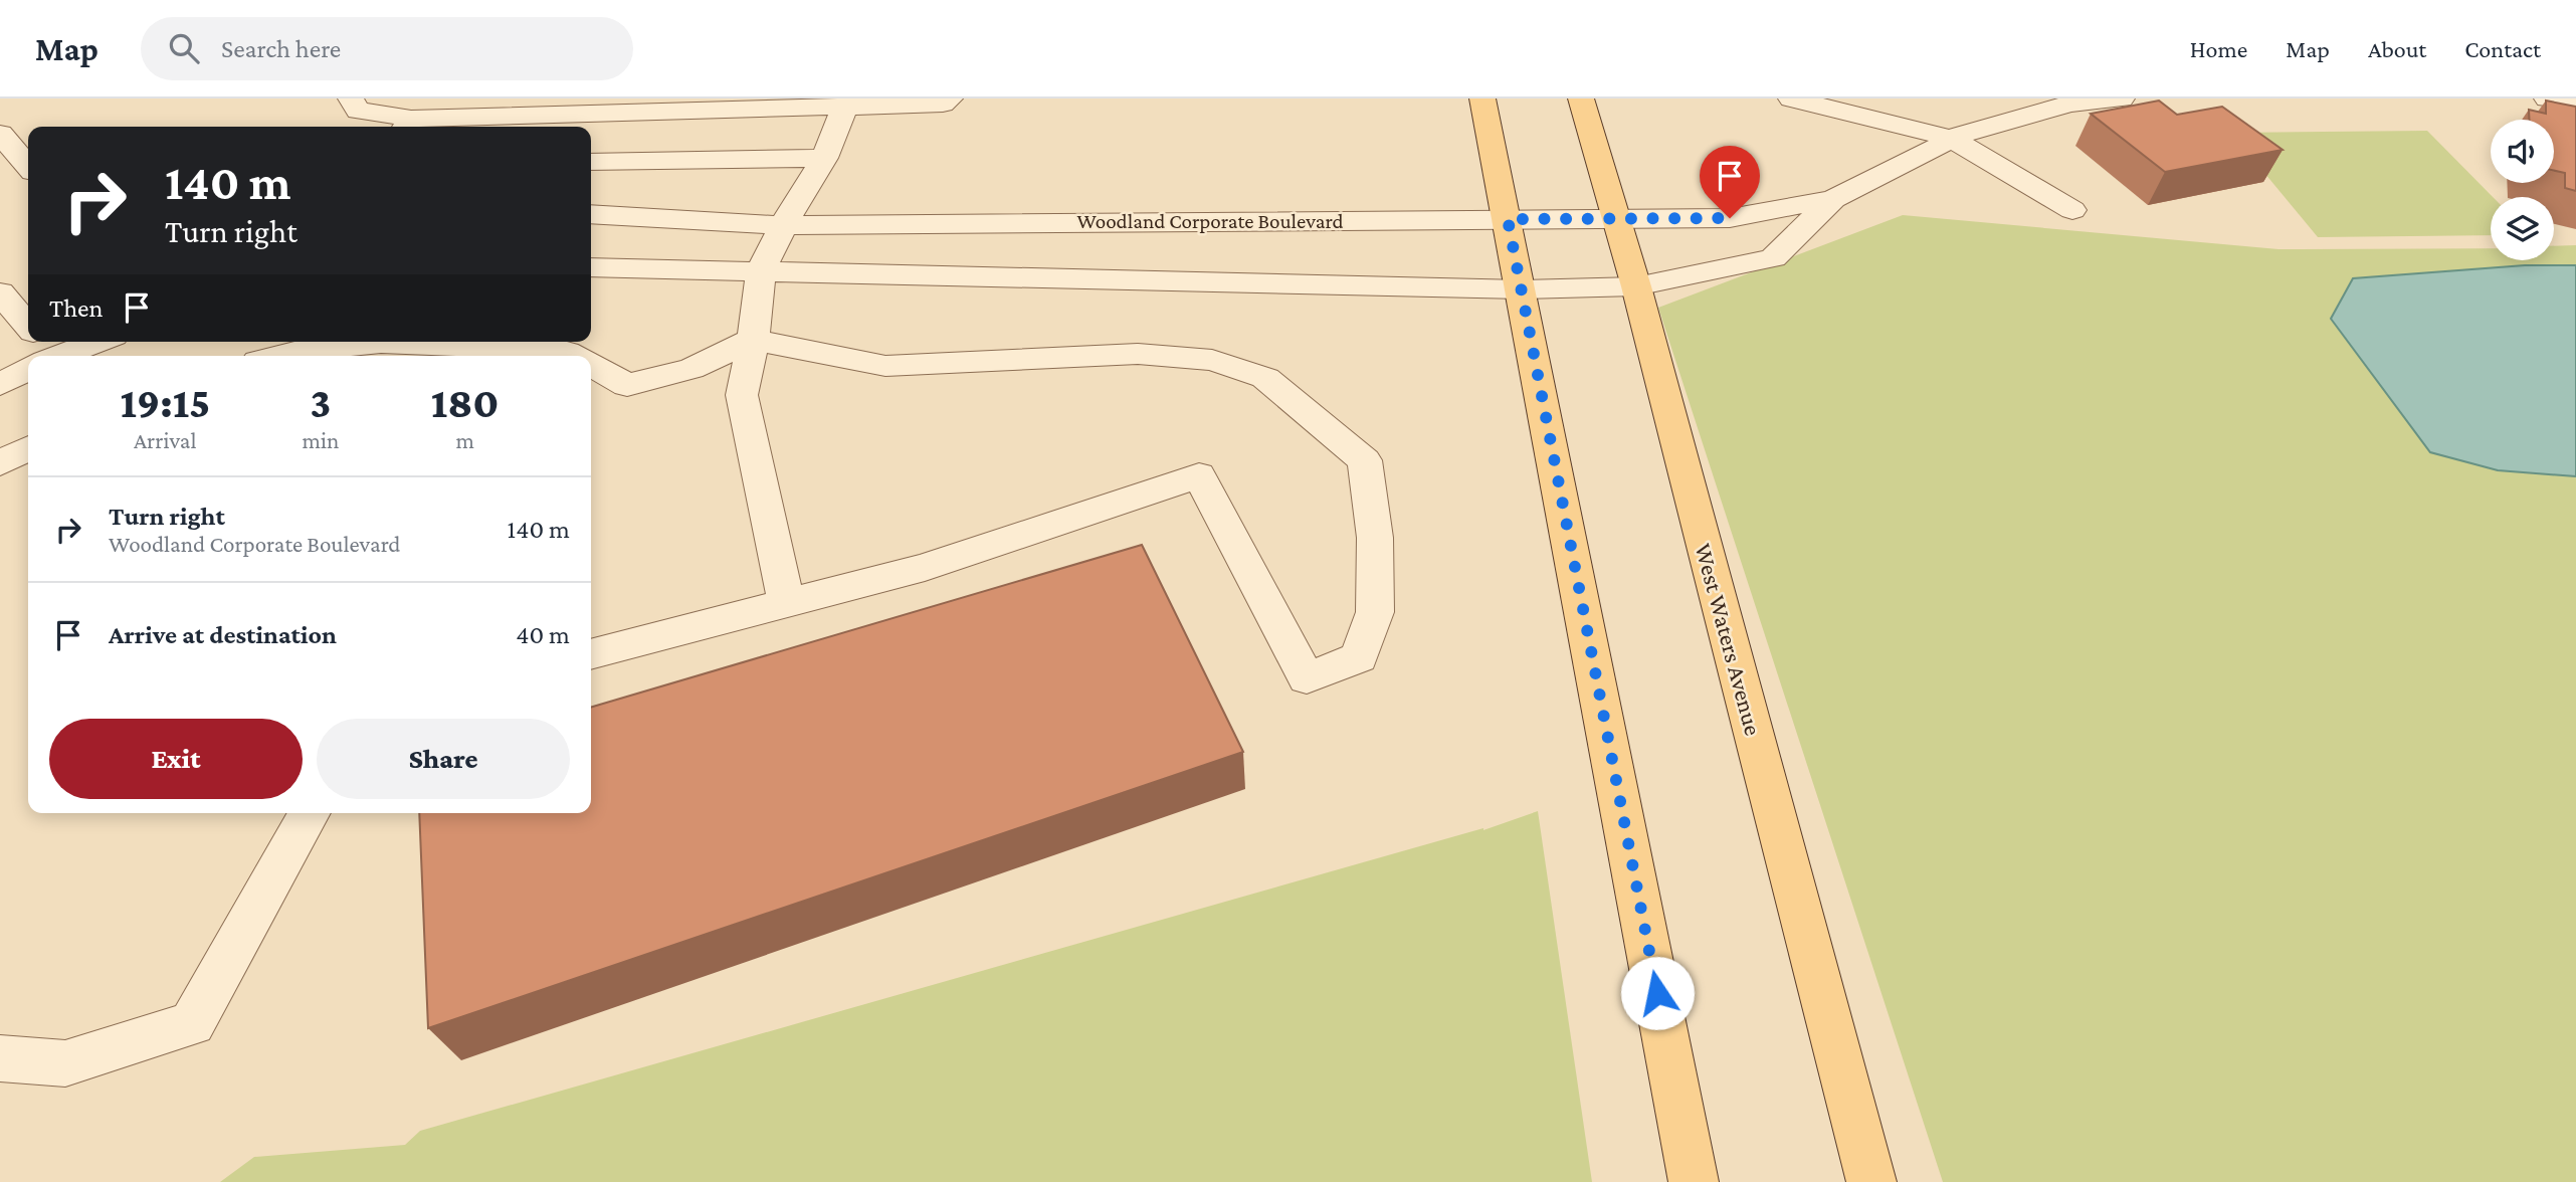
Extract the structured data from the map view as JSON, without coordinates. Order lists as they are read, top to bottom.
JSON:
{
  "streets": {
    "main road": ["West Waters Avenue"],
    "street": ["Woodland Corporate Boulevard"]
  },
  "crossings": [
    ["Woodland Corporate Boulevard", "West Waters Avenue"]
  ],
  "page": {
    "header": "Map",
    "search": "Search here",
    "nav": [
      "Home",
      "Map",
      "About",
      "Contact"
    ],
    "turn": ["140 m", "Turn right"],
    "then": "Then",
    "eta": [
      "19:15",
      "Arrival",
      "3",
      "min",
      "180",
      "m"
    ],
    "list": [
      {
        "name": "Turn right",
        "note": "Woodland Corporate Boulevard",
        "value": "140 m"
      },
      {
        "name": "Arrive at destination",
        "value": "40 m"
      }
    ],
    "buttons": ["Exit", "Share"]
  }
}
